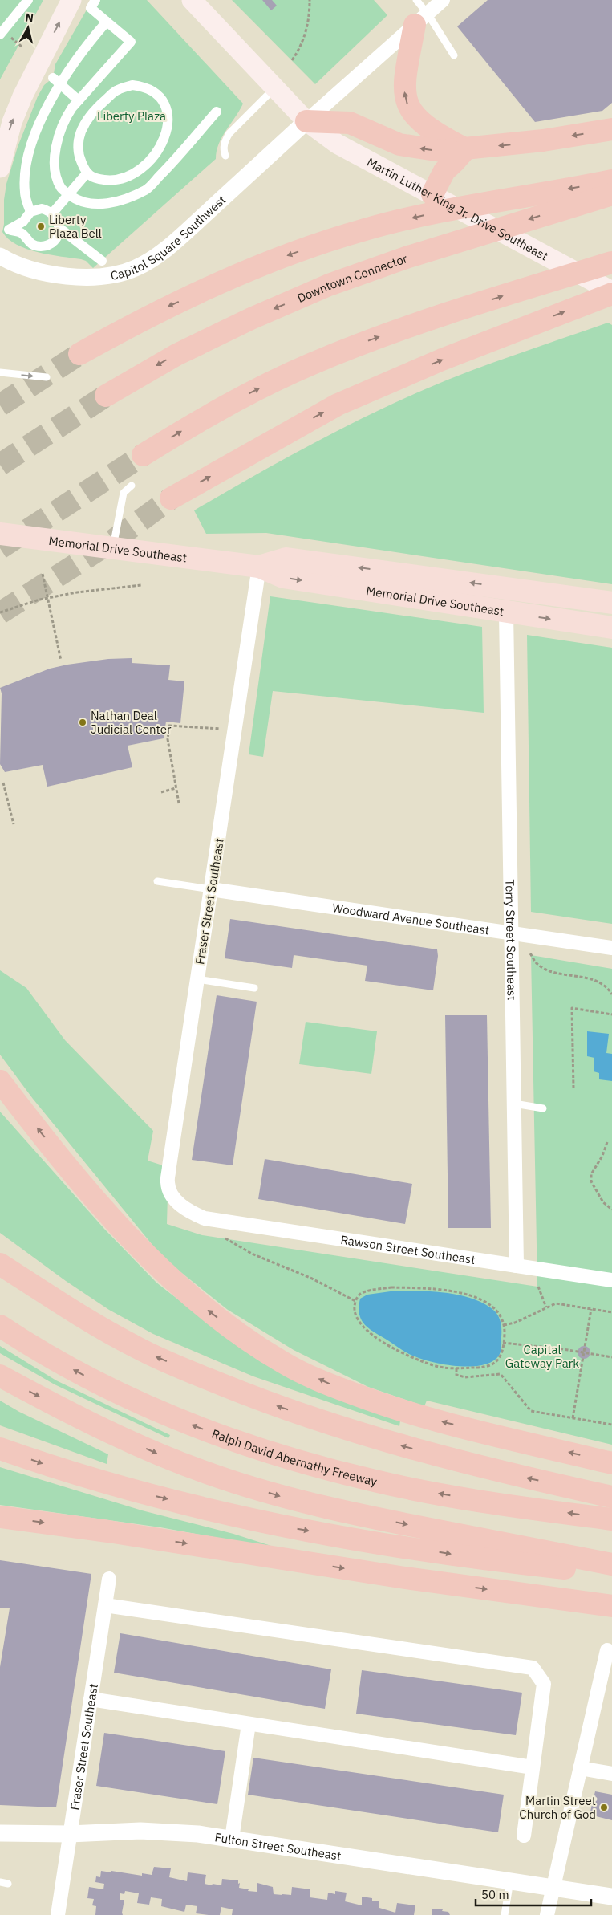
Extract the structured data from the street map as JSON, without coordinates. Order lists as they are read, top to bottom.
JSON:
{
  "streets": {
    "highway": ["Downtown Connector", "Ralph David Abernathy Freeway"],
    "main road": ["Martin Luther King Jr. Drive Southeast", "Memorial Drive Southeast"],
    "street": [
      "Capitol Square Southwest",
      "Fraser Street Southeast",
      "Woodward Avenue Southeast",
      "Terry Street Southeast",
      "Rawson Street Southeast",
      "Fulton Street Southeast"
    ]
  },
  "crossings": [
    ["Martin Luther King Jr. Drive Southeast", "Capitol Square Southwest"],
    ["Memorial Drive Southeast", "Fraser Street Southeast"],
    ["Memorial Drive Southeast", "Terry Street Southeast"],
    ["Fraser Street Southeast", "Woodward Avenue Southeast"],
    ["Fraser Street Southeast", "Rawson Street Southeast"],
    ["Fraser Street Southeast", "Fulton Street Southeast"],
    ["Woodward Avenue Southeast", "Terry Street Southeast"],
    ["Terry Street Southeast", "Rawson Street Southeast"]
  ],
  "parks": ["Liberty Plaza", "Capital Gateway Park"],
  "places": ["Liberty Plaza Bell", "Nathan Deal Judicial Center", "Martin Street Church of God"],
  "scale_bar": "50 m",
  "north": "top"
}
